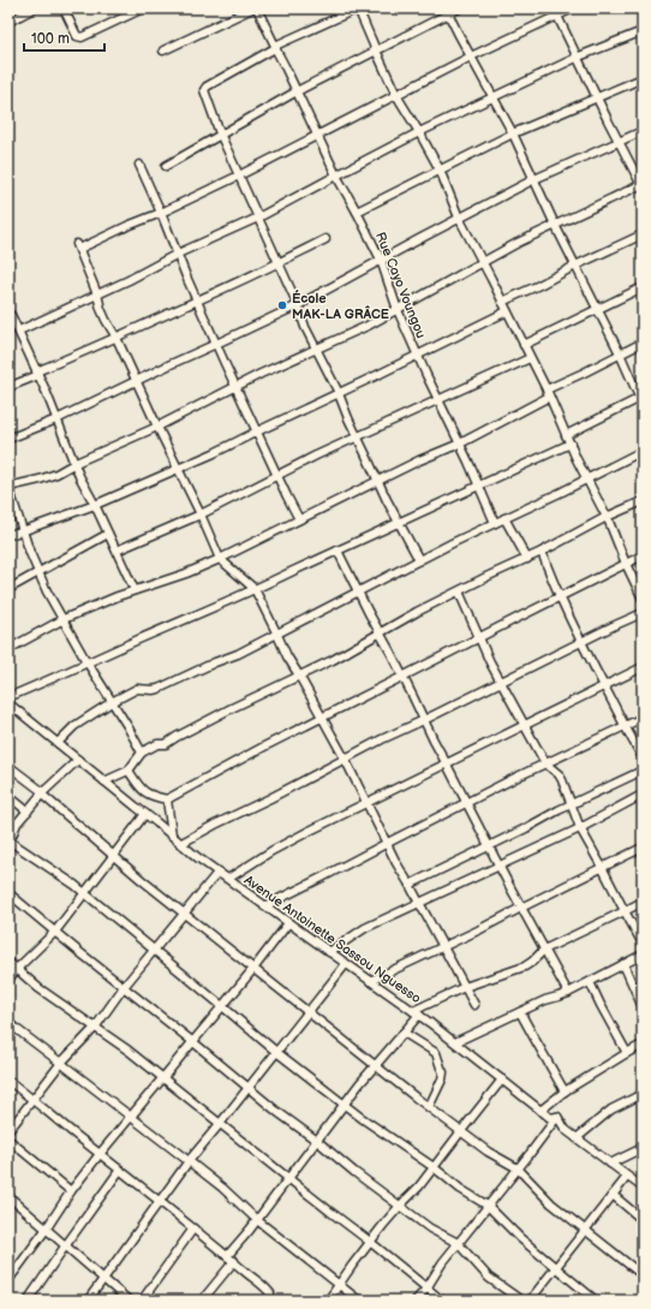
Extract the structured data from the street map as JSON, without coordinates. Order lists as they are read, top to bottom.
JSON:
{
  "streets": {
    "street": ["Rue Cayo Voungou", "Avenue Antoinette Sassou Nguesso"]
  },
  "places": ["École MAK-LA GRÂCE"],
  "scale_bar": "100 m"
}
